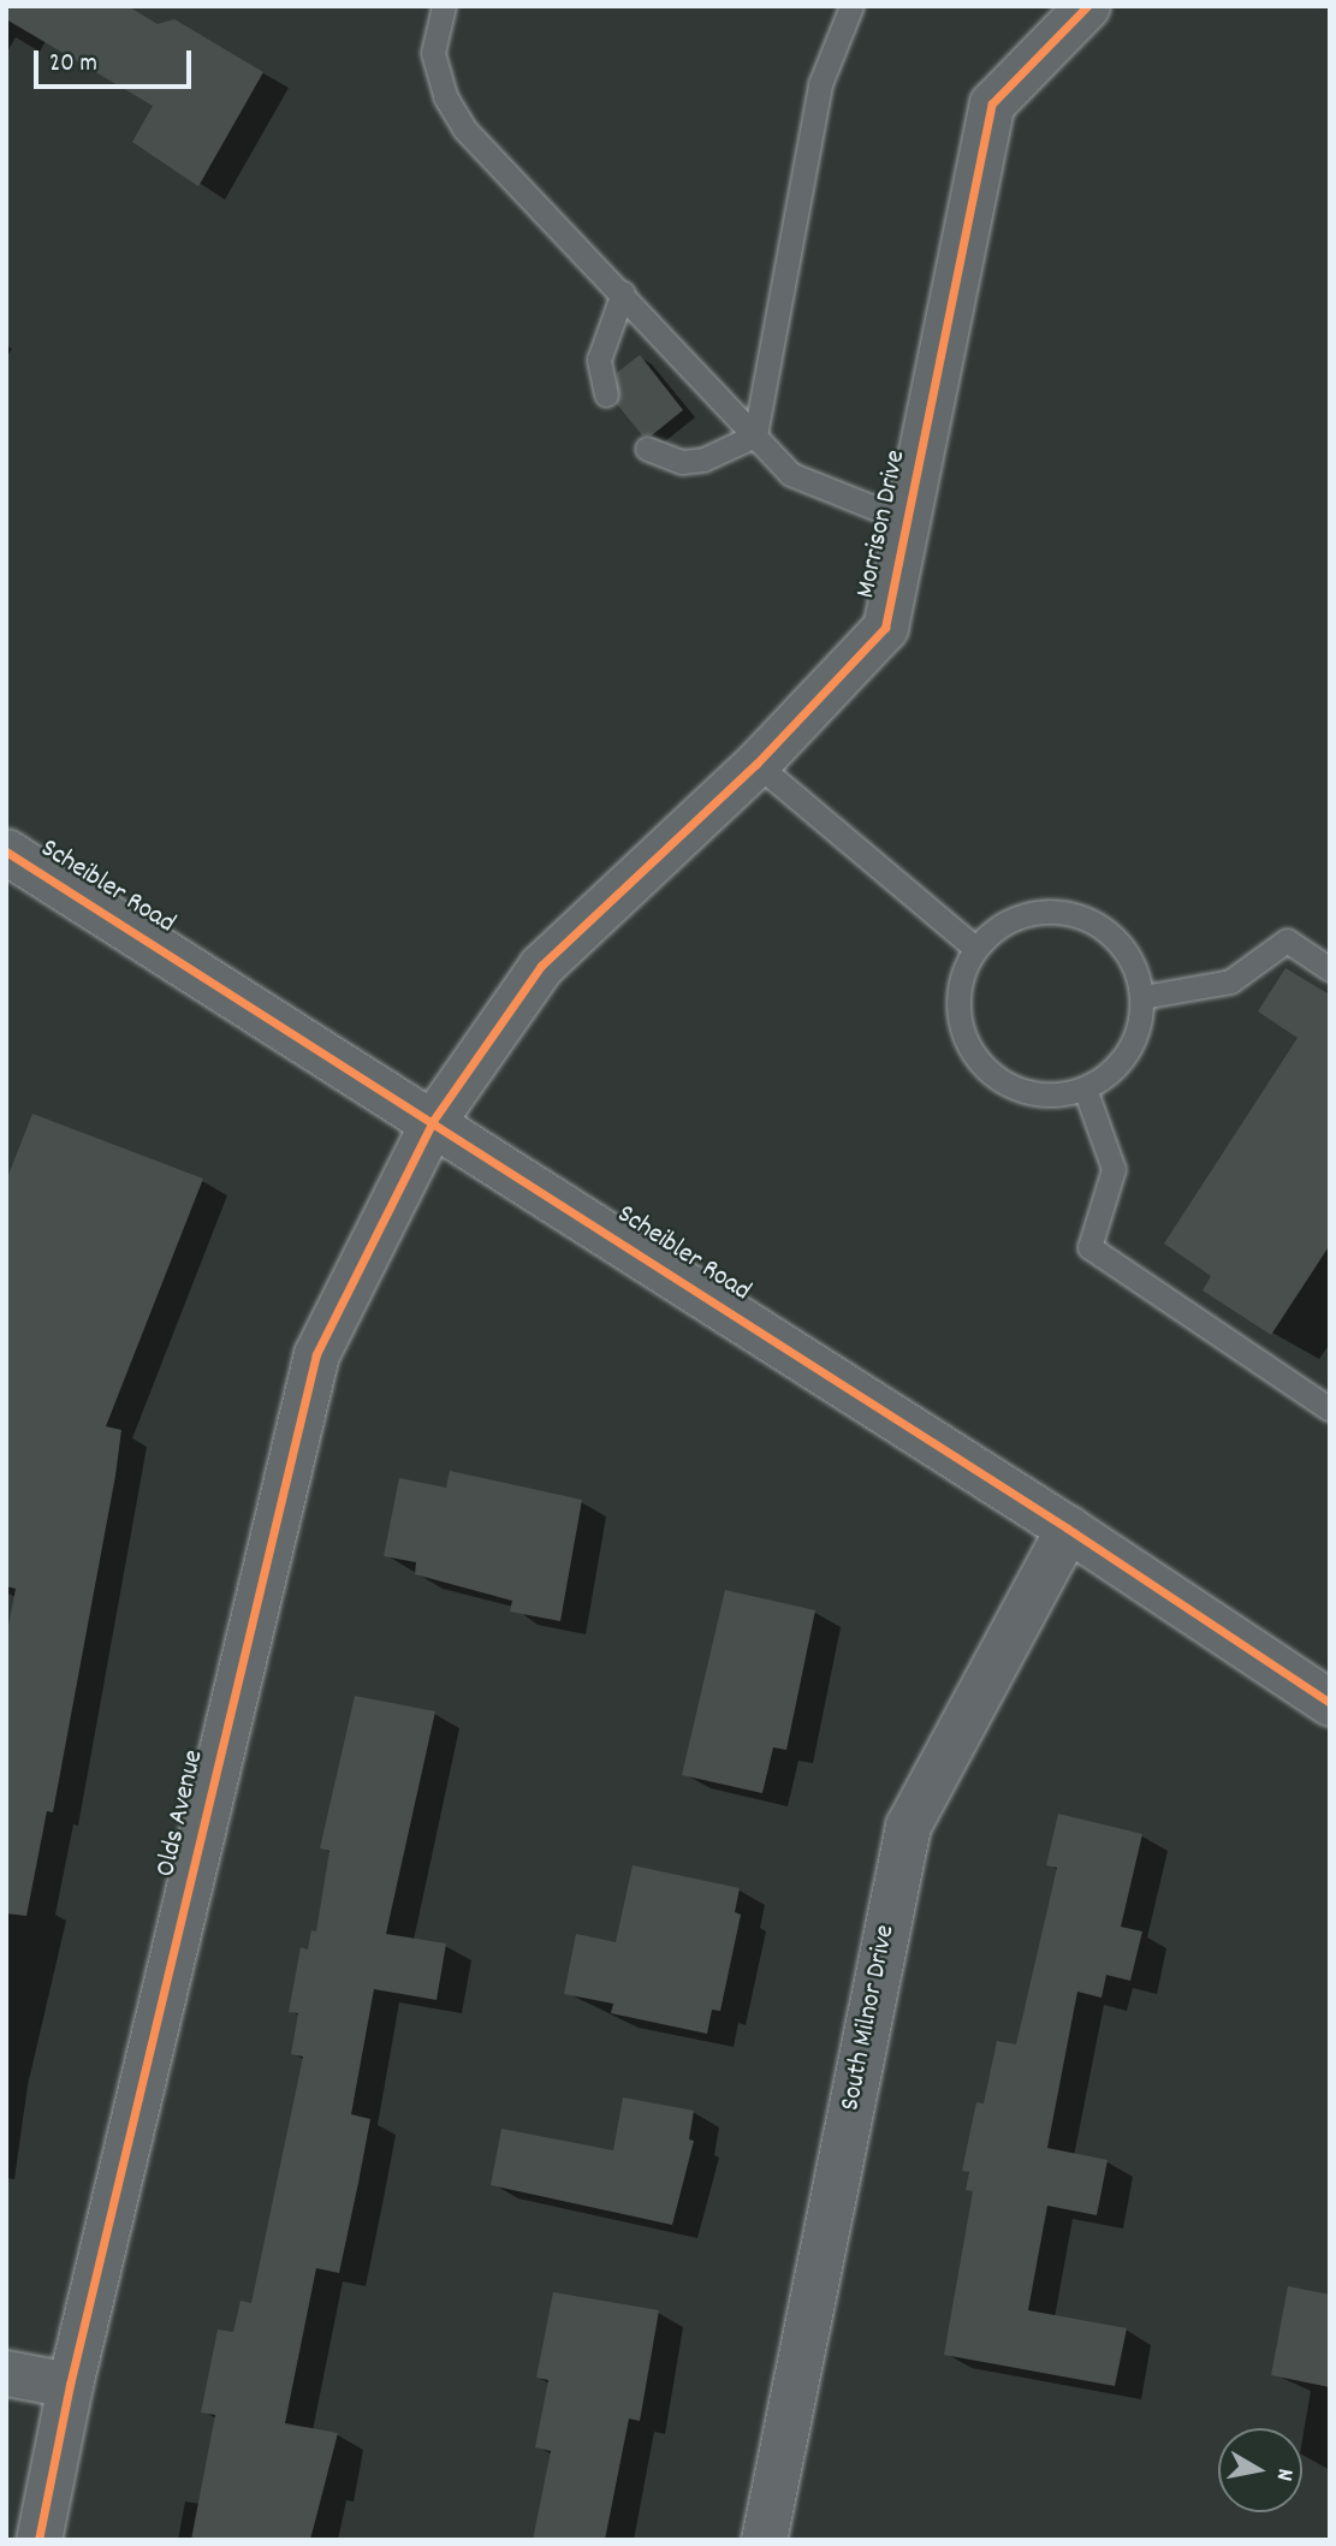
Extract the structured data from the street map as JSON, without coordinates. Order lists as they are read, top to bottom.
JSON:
{
  "streets": {
    "street": [
      "Morrison Drive",
      "Scheibler Road",
      "Olds Avenue",
      "South Milnor Drive"
    ]
  },
  "crossings": [
    ["Morrison Drive", "Scheibler Road"],
    ["Morrison Drive", "Olds Avenue"],
    ["Scheibler Road", "Olds Avenue"],
    ["Scheibler Road", "South Milnor Drive"]
  ],
  "scale_bar": "20 m",
  "north": "right"
}
